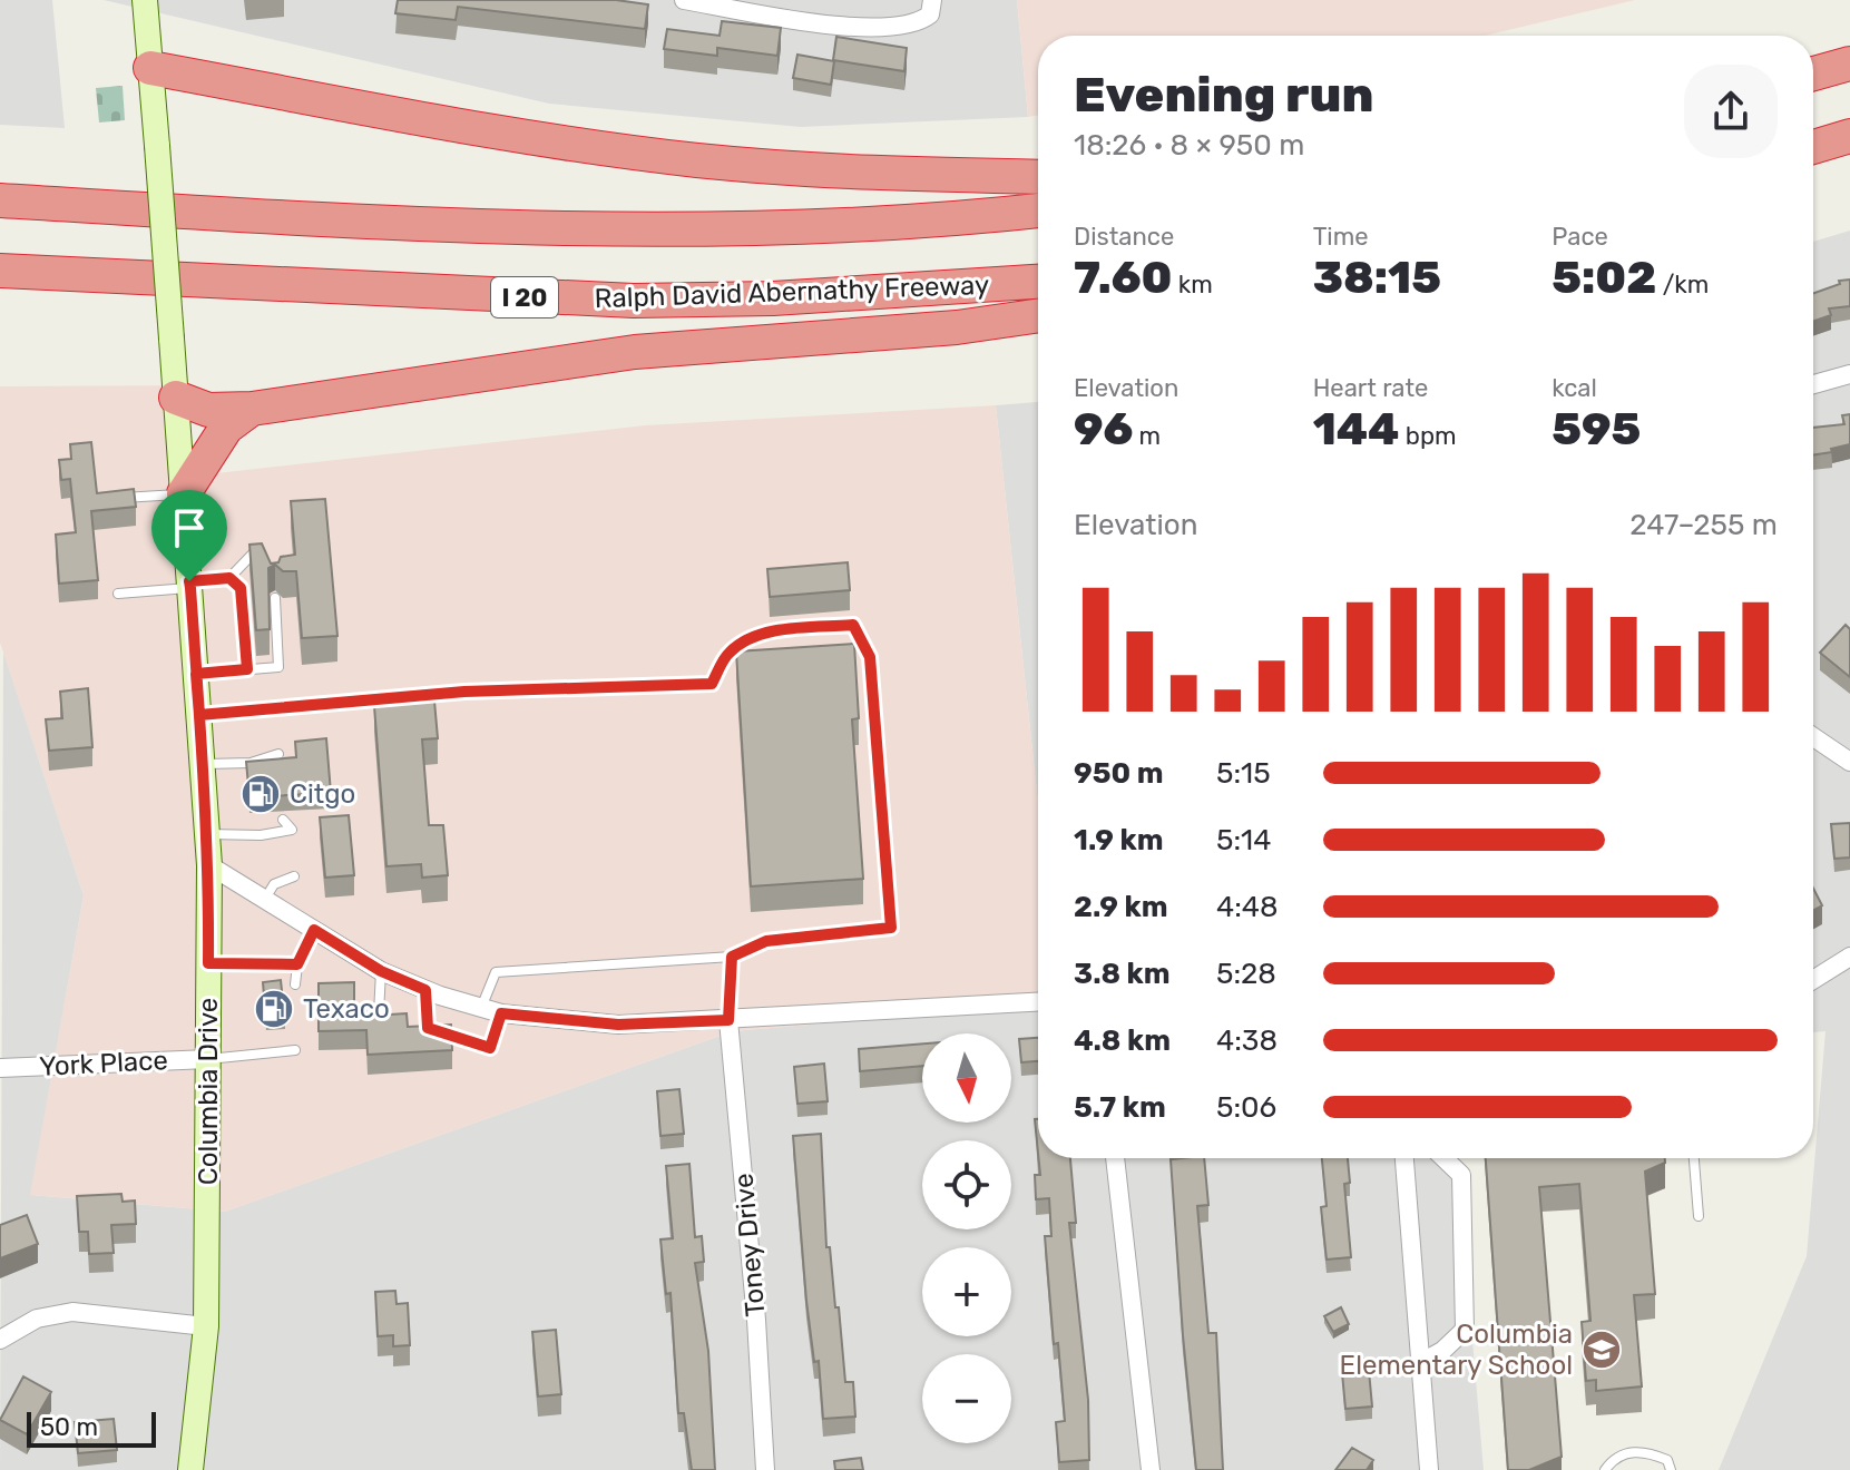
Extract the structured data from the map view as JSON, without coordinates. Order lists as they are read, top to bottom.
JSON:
{
  "streets": {
    "highway": ["Ralph David Abernathy Freeway", "I 20"],
    "main road": ["Columbia Drive"],
    "street": ["York Place", "Toney Drive"]
  },
  "crossings": [
    ["York Place", "Columbia Drive"]
  ],
  "places": {
    "fuel station": ["Citgo", "Texaco"],
    "school or university": ["Columbia Elementary School"]
  },
  "scale_bar": "50 m",
  "north": "bottom",
  "page": {
    "heading": ["Evening run", "18:26 · 8 × 950 m"],
    "stats": [
      ["Distance", "7.60 km"],
      ["Time", "38:15"],
      ["Pace", "5:02 /km"],
      ["Elevation", "96 m"],
      ["Heart rate", "144 bpm"],
      ["kcal", "595"]
    ],
    "chart": ["Elevation", "247–255 m"],
    "list": [
      {
        "name": "950 m",
        "note": "5:15"
      },
      {
        "name": "1.9 km",
        "note": "5:14"
      },
      {
        "name": "2.9 km",
        "note": "4:48"
      },
      {
        "name": "3.8 km",
        "note": "5:28"
      },
      {
        "name": "4.8 km",
        "note": "4:38"
      },
      {
        "name": "5.7 km",
        "note": "5:06"
      }
    ],
    "map_buttons": ["+", "−"],
    "scale": "50 m"
  }
}
